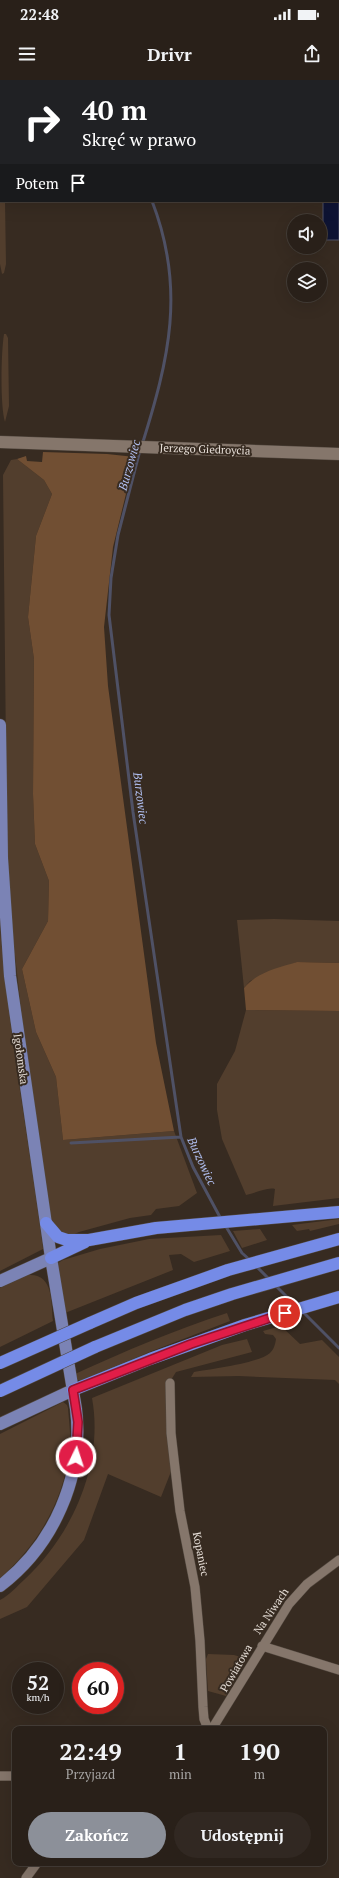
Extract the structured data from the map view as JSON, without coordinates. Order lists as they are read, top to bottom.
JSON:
{
  "streets": {
    "main road": ["Igołomska"],
    "street": [
      "Jerzego Giedroycia",
      "Kopaniec",
      "Na Niwach",
      "Powiatowa"
    ]
  },
  "crossings": [
    ["Na Niwach", "Powiatowa"]
  ],
  "water": ["Burzowiec"],
  "page": {
    "status": "22:48",
    "header": "Drivr",
    "turn": ["40 m", "Skręć w prawo"],
    "then": "Potem",
    "speed": "52 km/h",
    "limit": "60",
    "eta": [
      "22:49",
      "Przyjazd",
      "1",
      "min",
      "190",
      "m"
    ],
    "buttons": ["Zakończ", "Udostępnij"]
  }
}
